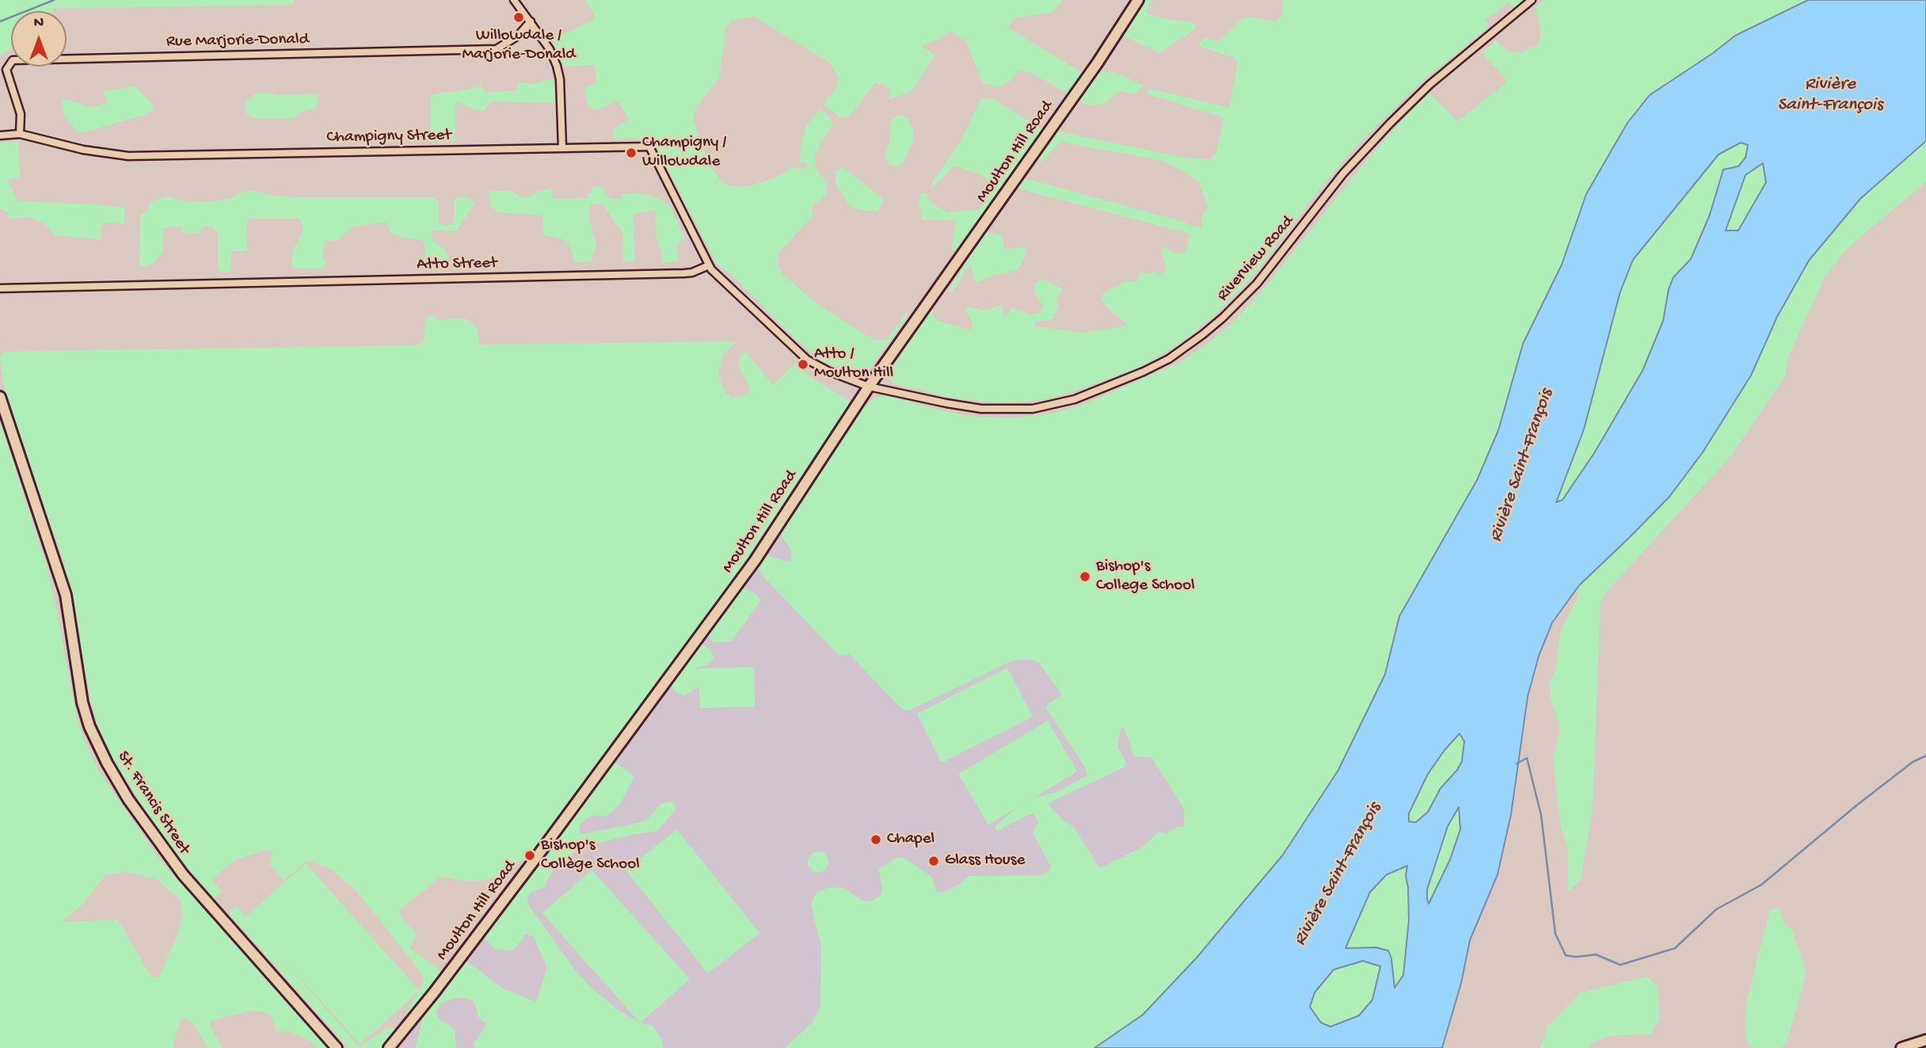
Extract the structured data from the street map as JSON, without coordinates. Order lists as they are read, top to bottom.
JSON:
{
  "streets": {
    "street": [
      "Rue Marjorie-Donald",
      "Champigny Street",
      "Moulton Hill Road",
      "Riverview Road",
      "Atto Street",
      "St. Francis Street"
    ]
  },
  "crossings": [
    ["Rue Marjorie-Donald", "Champigny Street"],
    ["Champigny Street", "Atto Street"],
    ["Moulton Hill Road", "Riverview Road"]
  ],
  "water": ["Rivière Saint-François"],
  "places": [
    "Willowdale / Marjorie-Donald",
    "Champigny / Willowdale",
    "Atto / Moulton Hill",
    "Bishop's College School",
    "Chapel",
    "Bishop's Collège School",
    "Glass House"
  ],
  "north": "top"
}
